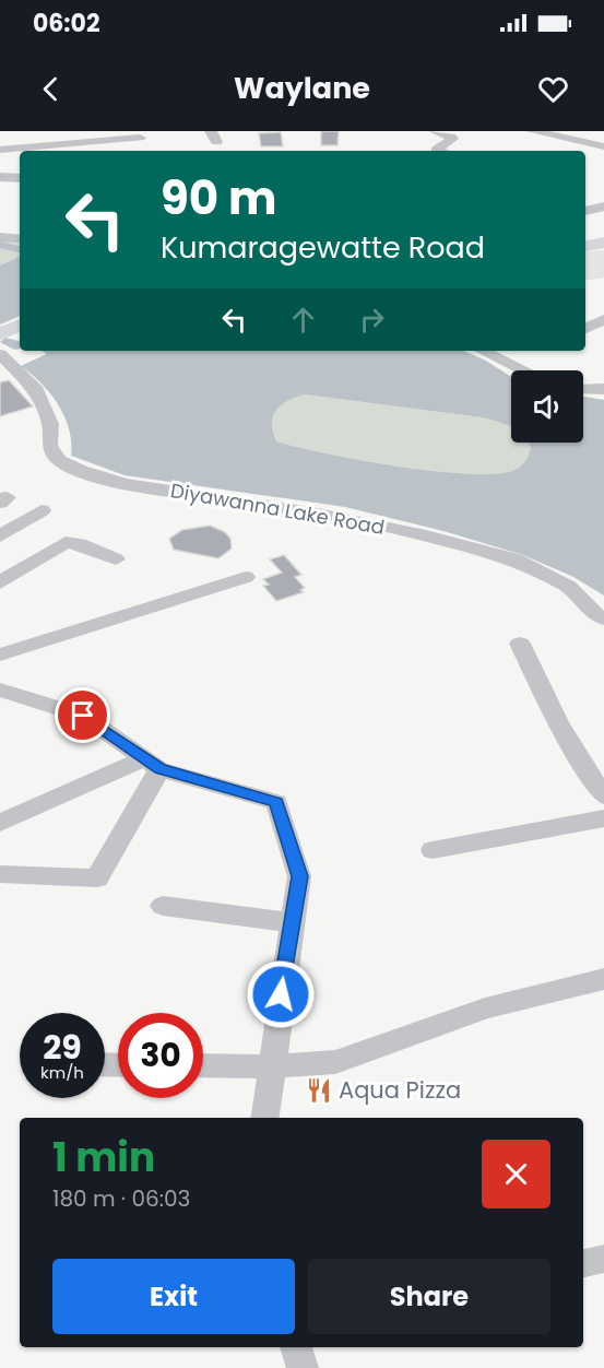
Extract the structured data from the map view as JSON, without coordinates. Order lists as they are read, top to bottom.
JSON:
{
  "streets": {
    "street": ["Diyawanna Lake Road"]
  },
  "places": {
    "restaurant": ["Aqua Pizza"]
  },
  "page": {
    "status": "06:02",
    "header": "Waylane",
    "turn": ["90 m", "Kumaragewatte Road"],
    "speed": "29 km/h",
    "limit": "30",
    "heading": ["1 min", "180 m · 06:03"],
    "buttons": ["Exit", "Share"]
  }
}
